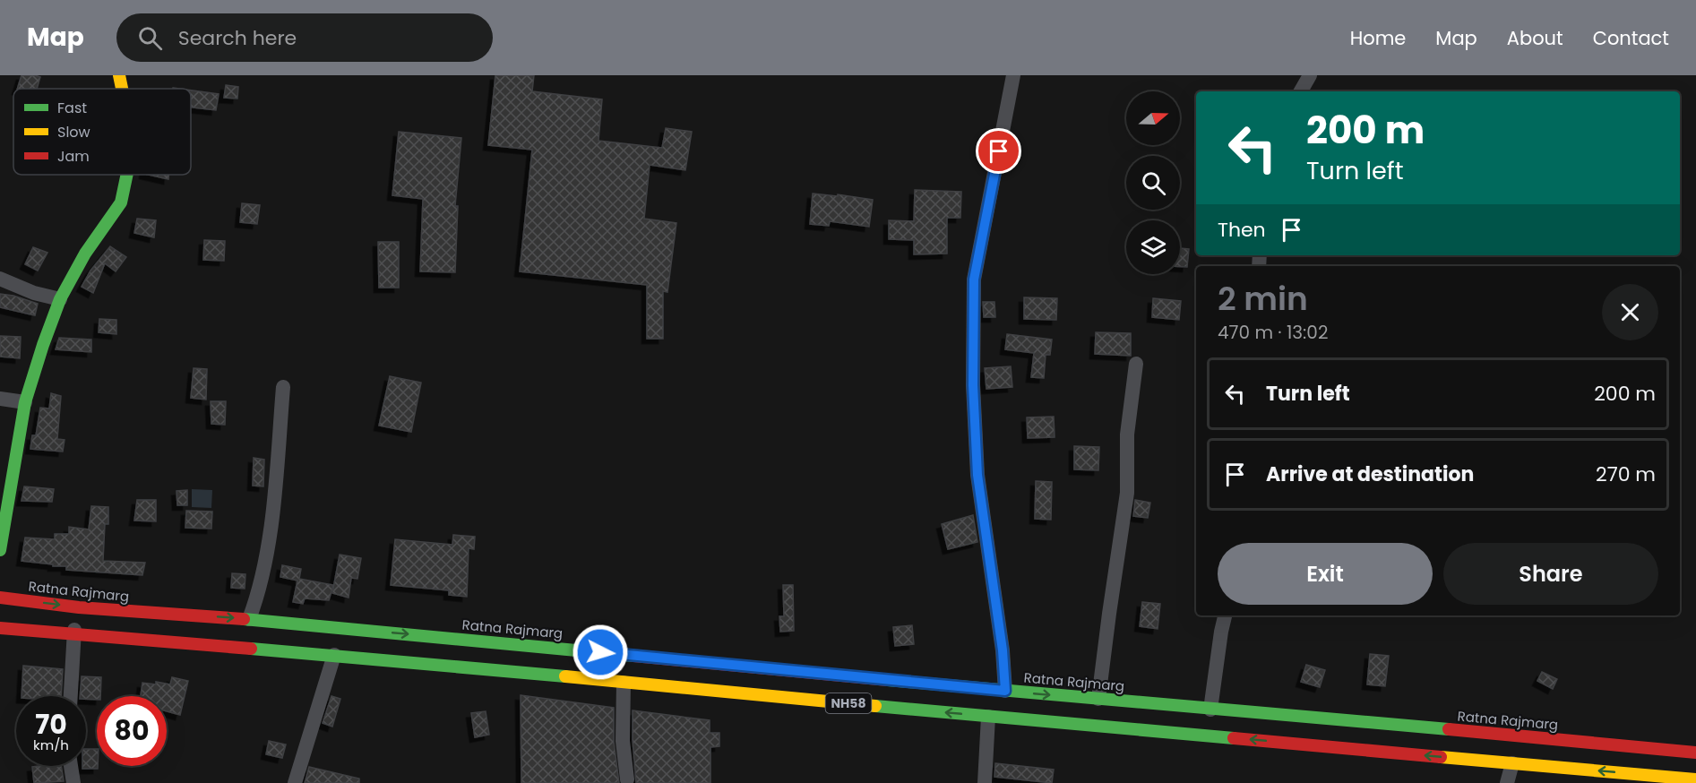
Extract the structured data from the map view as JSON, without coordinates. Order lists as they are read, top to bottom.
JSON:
{
  "streets": {
    "main road": ["Ratna Rajmarg", "NH58"]
  },
  "legend": ["Fast", "Slow", "Jam"],
  "north": "right",
  "page": {
    "header": "Map",
    "search": "Search here",
    "nav": [
      "Home",
      "Map",
      "About",
      "Contact"
    ],
    "turn": ["200 m", "Turn left"],
    "then": "Then",
    "heading": ["2 min", "470 m · 13:02"],
    "list": [
      {
        "name": "Turn left",
        "value": "200 m"
      },
      {
        "name": "Arrive at destination",
        "value": "270 m"
      }
    ],
    "buttons": ["Exit", "Share"],
    "speed": "70 km/h",
    "limit": "80"
  }
}
